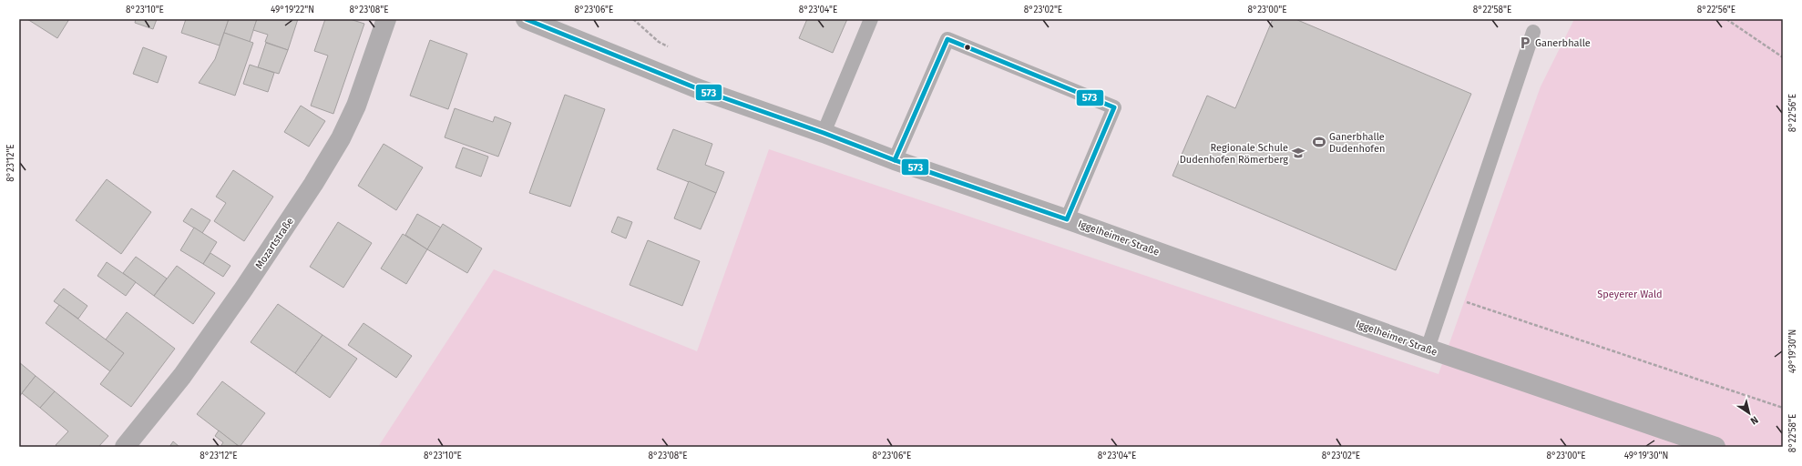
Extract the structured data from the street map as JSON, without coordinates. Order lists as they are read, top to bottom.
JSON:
{
  "streets": {
    "street": ["Iggelheimer Straße", "Mozartstraße"]
  },
  "parks": ["Speyerer Wald"],
  "places": {
    "parking": ["Ganerbhalle"],
    "sports": ["Ganerbhalle Dudenhofen"],
    "school or university": ["Regionale Schule Dudenhofen Römerberg"]
  },
  "lines": ["transit line 573"],
  "north": "bottom right",
  "coordinates": [
    "8°23'10\"E",
    "49°19'22\"N",
    "8°23'08\"E",
    "8°23'06\"E",
    "8°23'04\"E",
    "8°23'02\"E",
    "8°23'00\"E",
    "8°22'58\"E",
    "8°22'56\"E",
    "8°23'12\"E",
    "49°19'30\"N"
  ]
}
